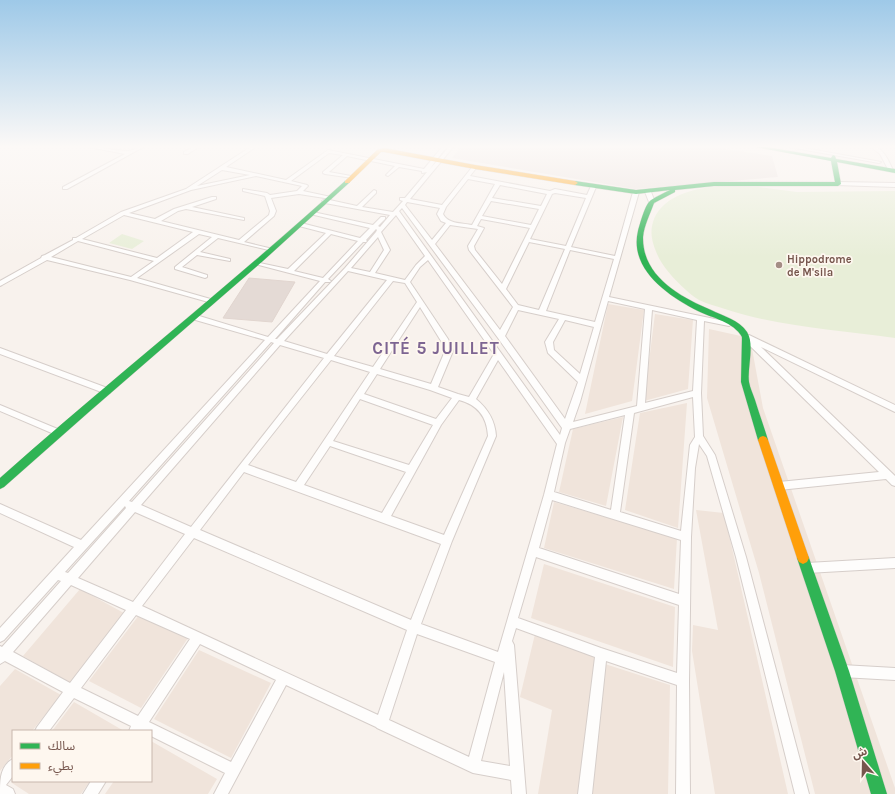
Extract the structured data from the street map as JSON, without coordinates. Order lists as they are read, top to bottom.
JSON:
{
  "districts": ["CITÉ 5 JUILLET"],
  "places": ["Hippodrome de M'sila"],
  "legend": ["سالك", "بطيء"],
  "north": "top"
}
